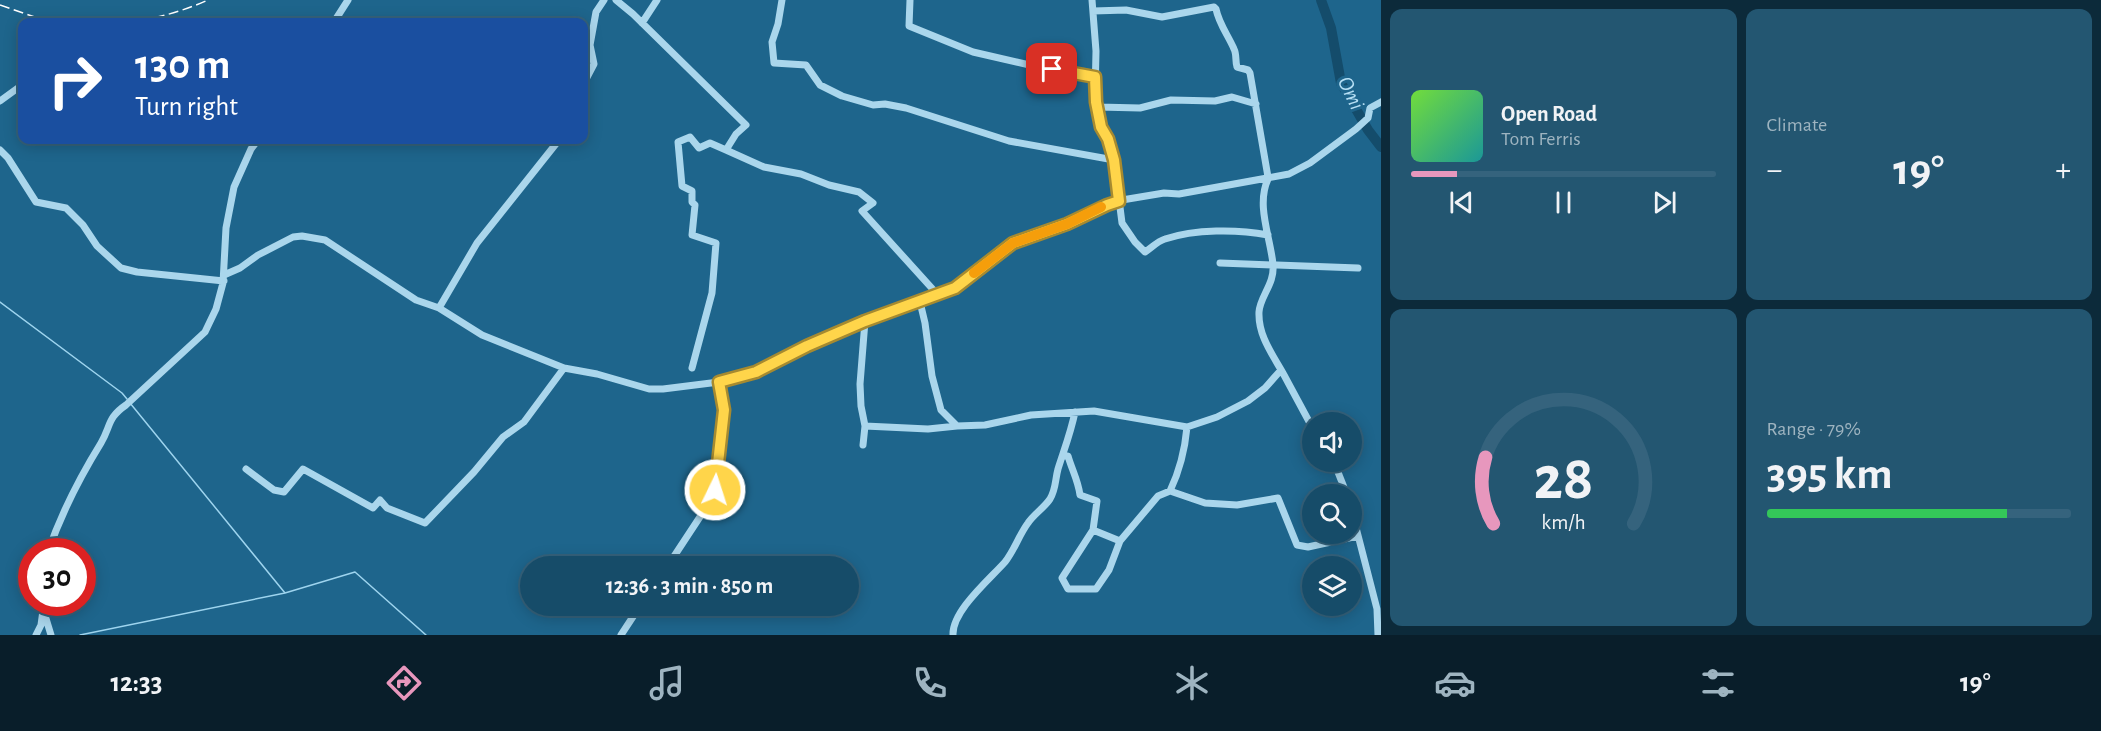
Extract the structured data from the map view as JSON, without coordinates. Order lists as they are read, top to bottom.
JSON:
{
  "water": ["Omi"],
  "page": {
    "tile": [
      "Climate",
      ["Range · 79%", "395 km"]
    ],
    "turn": ["130 m", "Turn right"],
    "song": ["Open Road", "Tom Ferris"],
    "heat": ["−", "19°", "+"],
    "limit": "30",
    "trip": "12:36 · 3 min · 850 m",
    "tabs": ["12:33", "19°"],
    "gauge": ["28", "km/h"]
  }
}
